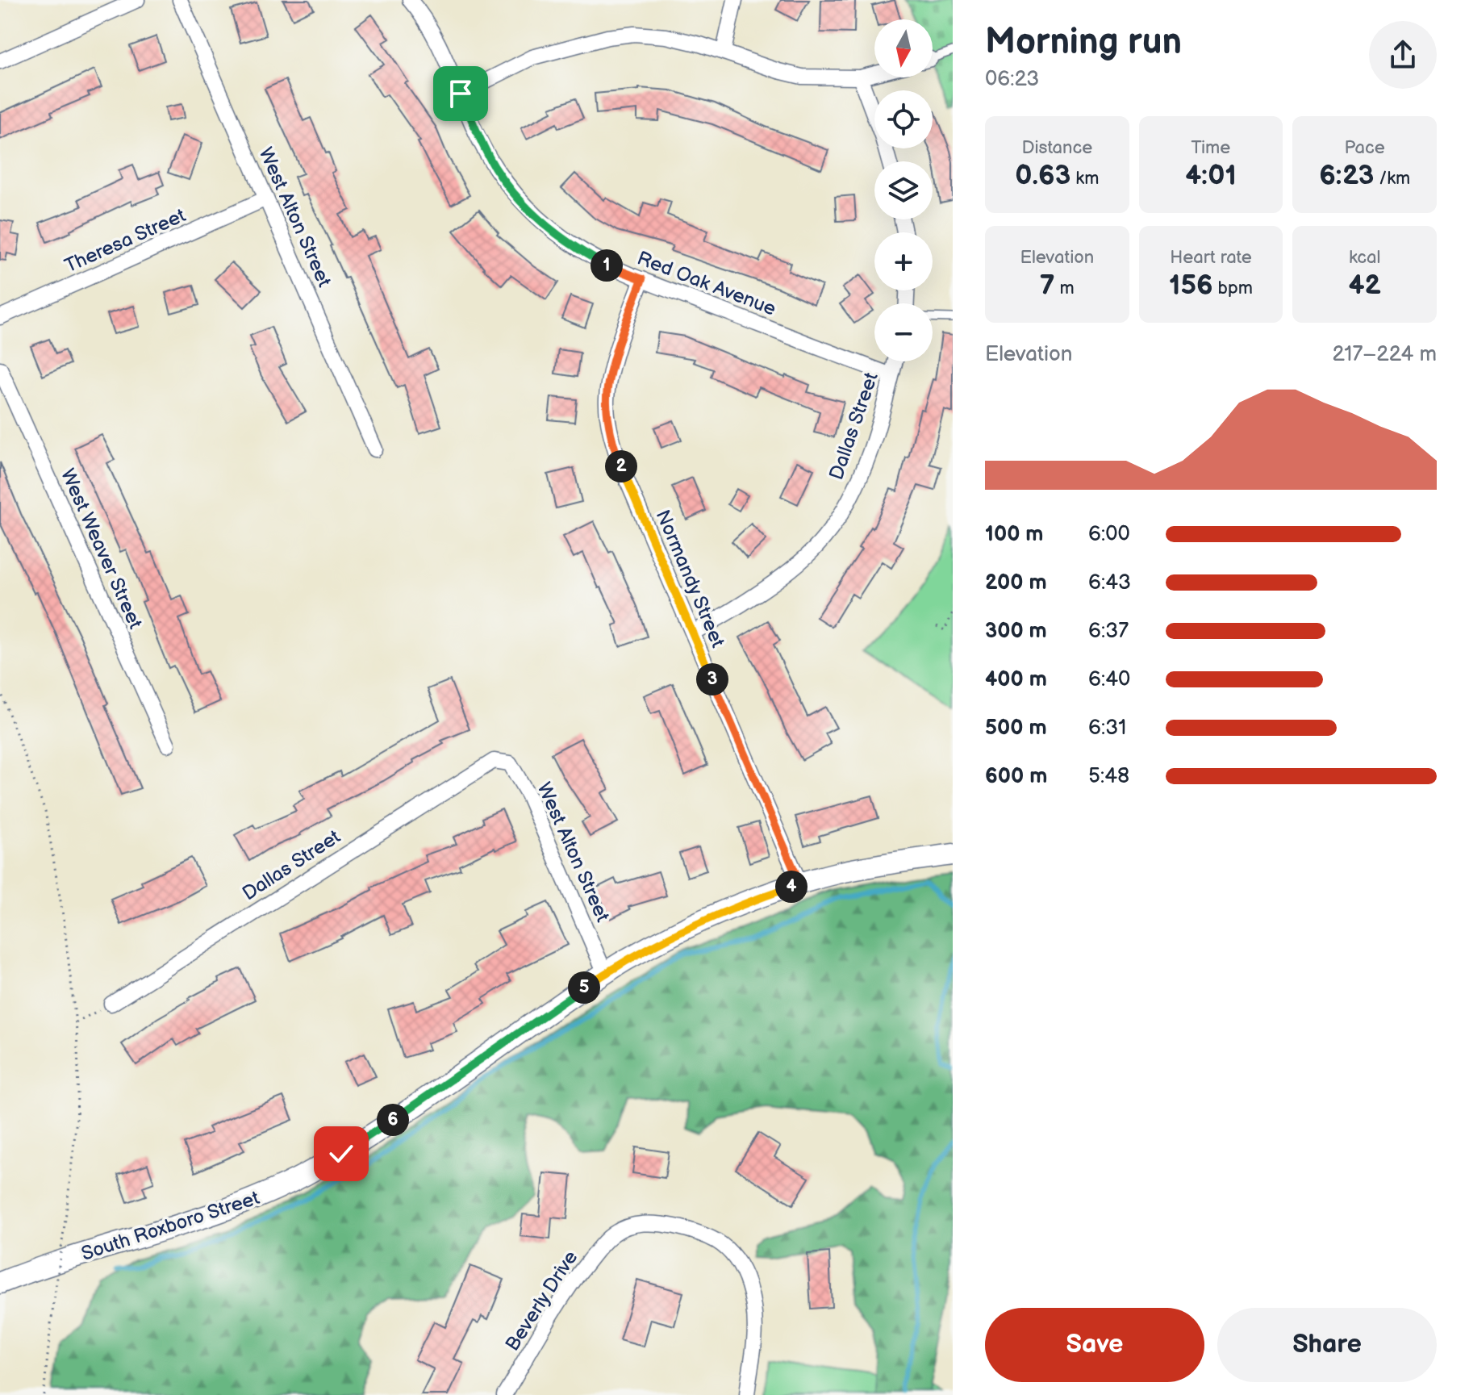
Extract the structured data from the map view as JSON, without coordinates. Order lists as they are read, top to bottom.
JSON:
{
  "streets": {
    "street": [
      "West Alton Street",
      "Theresa Street",
      "Red Oak Avenue",
      "Dallas Street",
      "West Weaver Street",
      "Normandy Street",
      "South Roxboro Street",
      "Beverly Drive"
    ]
  },
  "crossings": [
    ["West Alton Street", "Theresa Street"],
    ["West Alton Street", "Dallas Street"],
    ["West Alton Street", "South Roxboro Street"],
    ["Red Oak Avenue", "Dallas Street"],
    ["Red Oak Avenue", "Normandy Street"],
    ["Dallas Street", "Normandy Street"],
    ["Normandy Street", "South Roxboro Street"]
  ],
  "north": "bottom",
  "page": {
    "heading": ["Morning run", "06:23"],
    "map_buttons": ["+", "−"],
    "stats": [
      ["Distance", "0.63 km"],
      ["Time", "4:01"],
      ["Pace", "6:23 /km"],
      ["Elevation", "7 m"],
      ["Heart rate", "156 bpm"],
      ["kcal", "42"]
    ],
    "pins": [
      "1",
      "2",
      "3",
      "4",
      "5",
      "6"
    ],
    "chart": ["Elevation", "217–224 m"],
    "list": [
      {
        "name": "100 m",
        "note": "6:00"
      },
      {
        "name": "200 m",
        "note": "6:43"
      },
      {
        "name": "300 m",
        "note": "6:37"
      },
      {
        "name": "400 m",
        "note": "6:40"
      },
      {
        "name": "500 m",
        "note": "6:31"
      },
      {
        "name": "600 m",
        "note": "5:48"
      }
    ],
    "buttons": ["Save", "Share"]
  }
}
